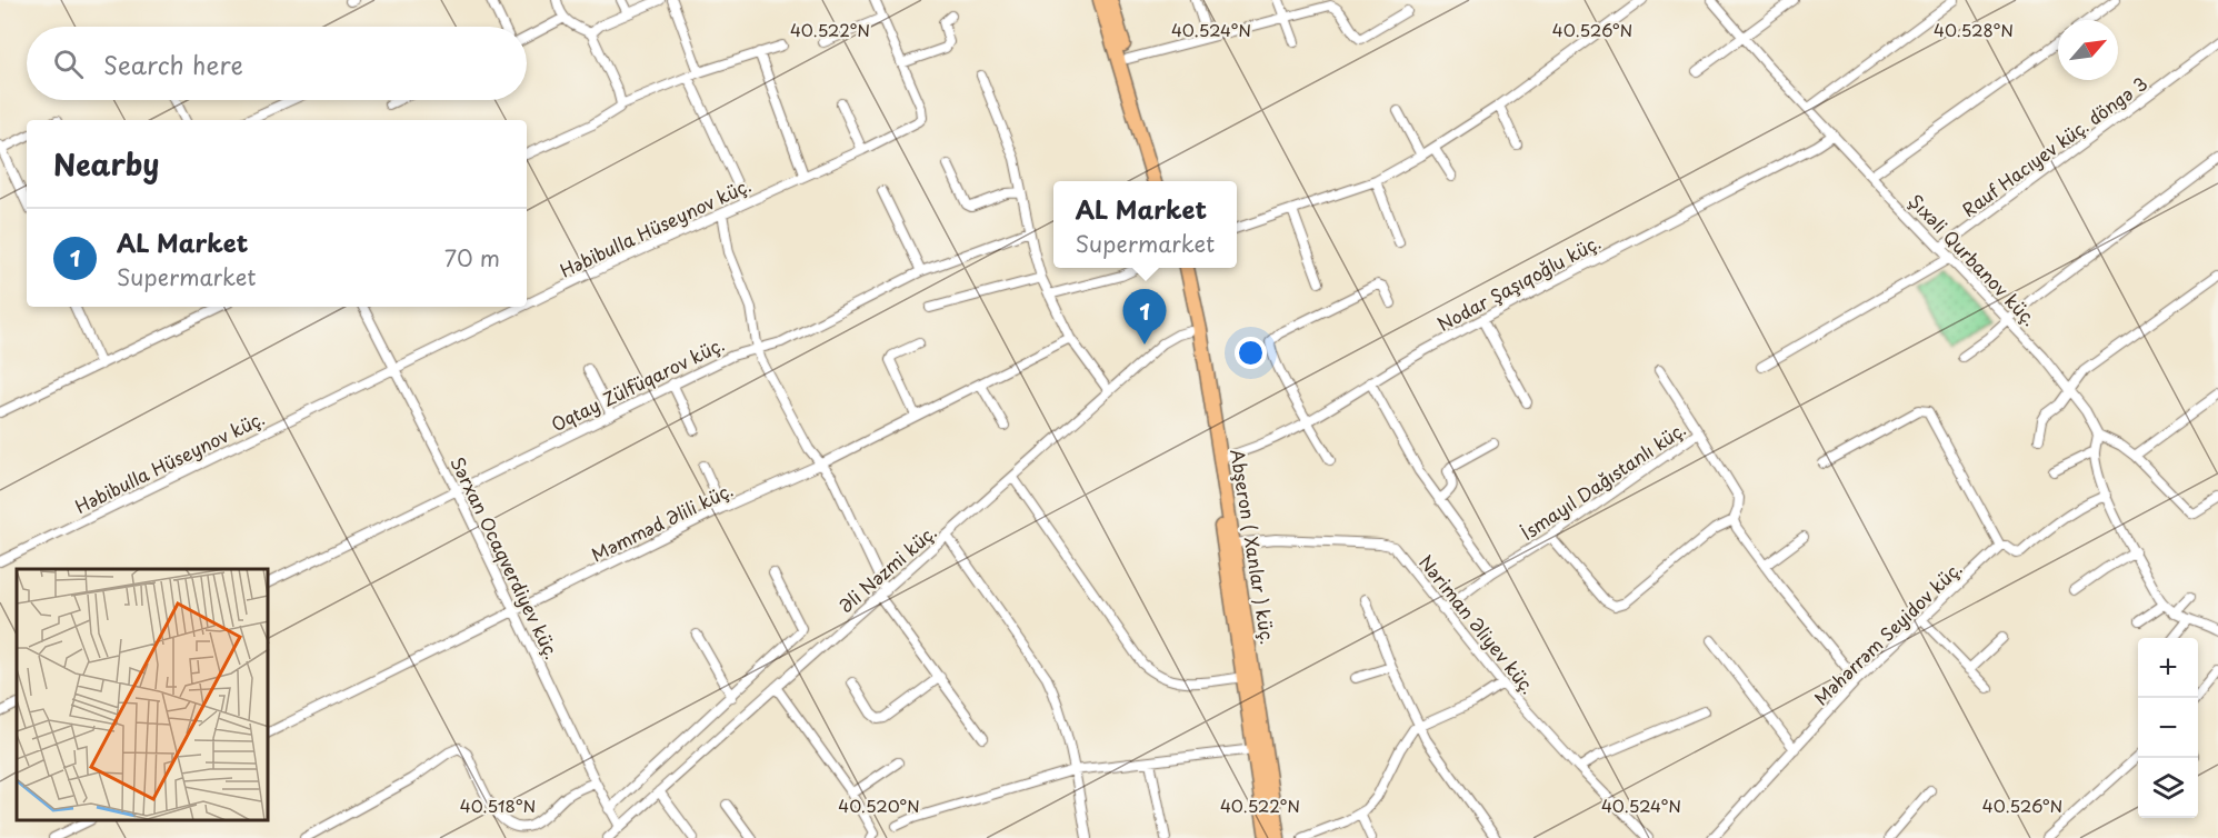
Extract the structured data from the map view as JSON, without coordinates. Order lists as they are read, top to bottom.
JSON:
{
  "streets": {
    "main road": ["Abşeron ( Xanlar ) küç."],
    "street": [
      "Rauf Hacıyev küç. döngə 3",
      "Həbibulla Hüseynov küç.",
      "Şıxəli Qurbanov küç.",
      "Nodar Şaşıqoğlu küç.",
      "Oqtay Zülfüqarov küç.",
      "İsmayıl Dağıstanlı küç.",
      "Məmməd Əlili küç.",
      "Sərxan Ocaqverdiyev küç.",
      "Əli Nəzmi küç.",
      "Nəriman Əliyev küç.",
      "Məhərrəm Seyidov küç."
    ]
  },
  "crossings": [
    ["Rauf Hacıyev küç. döngə 3", "Şıxəli Qurbanov küç."],
    ["Həbibulla Hüseynov küç.", "Sərxan Ocaqverdiyev küç."],
    ["Şıxəli Qurbanov küç.", "Nodar Şaşıqoğlu küç."],
    ["Nodar Şaşıqoğlu küç.", "Abşeron ( Xanlar ) küç."],
    ["Oqtay Zülfüqarov küç.", "Sərxan Ocaqverdiyev küç."],
    ["İsmayıl Dağıstanlı küç.", "Nəriman Əliyev küç."],
    ["Məmməd Əlili küç.", "Sərxan Ocaqverdiyev küç."],
    ["Abşeron ( Xanlar ) küç.", "Əli Nəzmi küç."],
    ["Abşeron ( Xanlar ) küç.", "Nəriman Əliyev küç."],
    ["Sərxan Ocaqverdiyev küç.", "Əli Nəzmi küç."]
  ],
  "north": "top right",
  "page": {
    "search": "Search here",
    "heading": "Nearby",
    "popup": ["AL Market", "Supermarket"],
    "list": [
      {
        "mark": "1",
        "name": "AL Market",
        "note": "Supermarket",
        "value": "70 m"
      }
    ],
    "pins": "1",
    "map_buttons": ["+", "−"]
  },
  "coordinates": [
    "40.522°N",
    "40.524°N",
    "40.526°N",
    "40.528°N",
    "40.518°N",
    "40.520°N"
  ]
}
